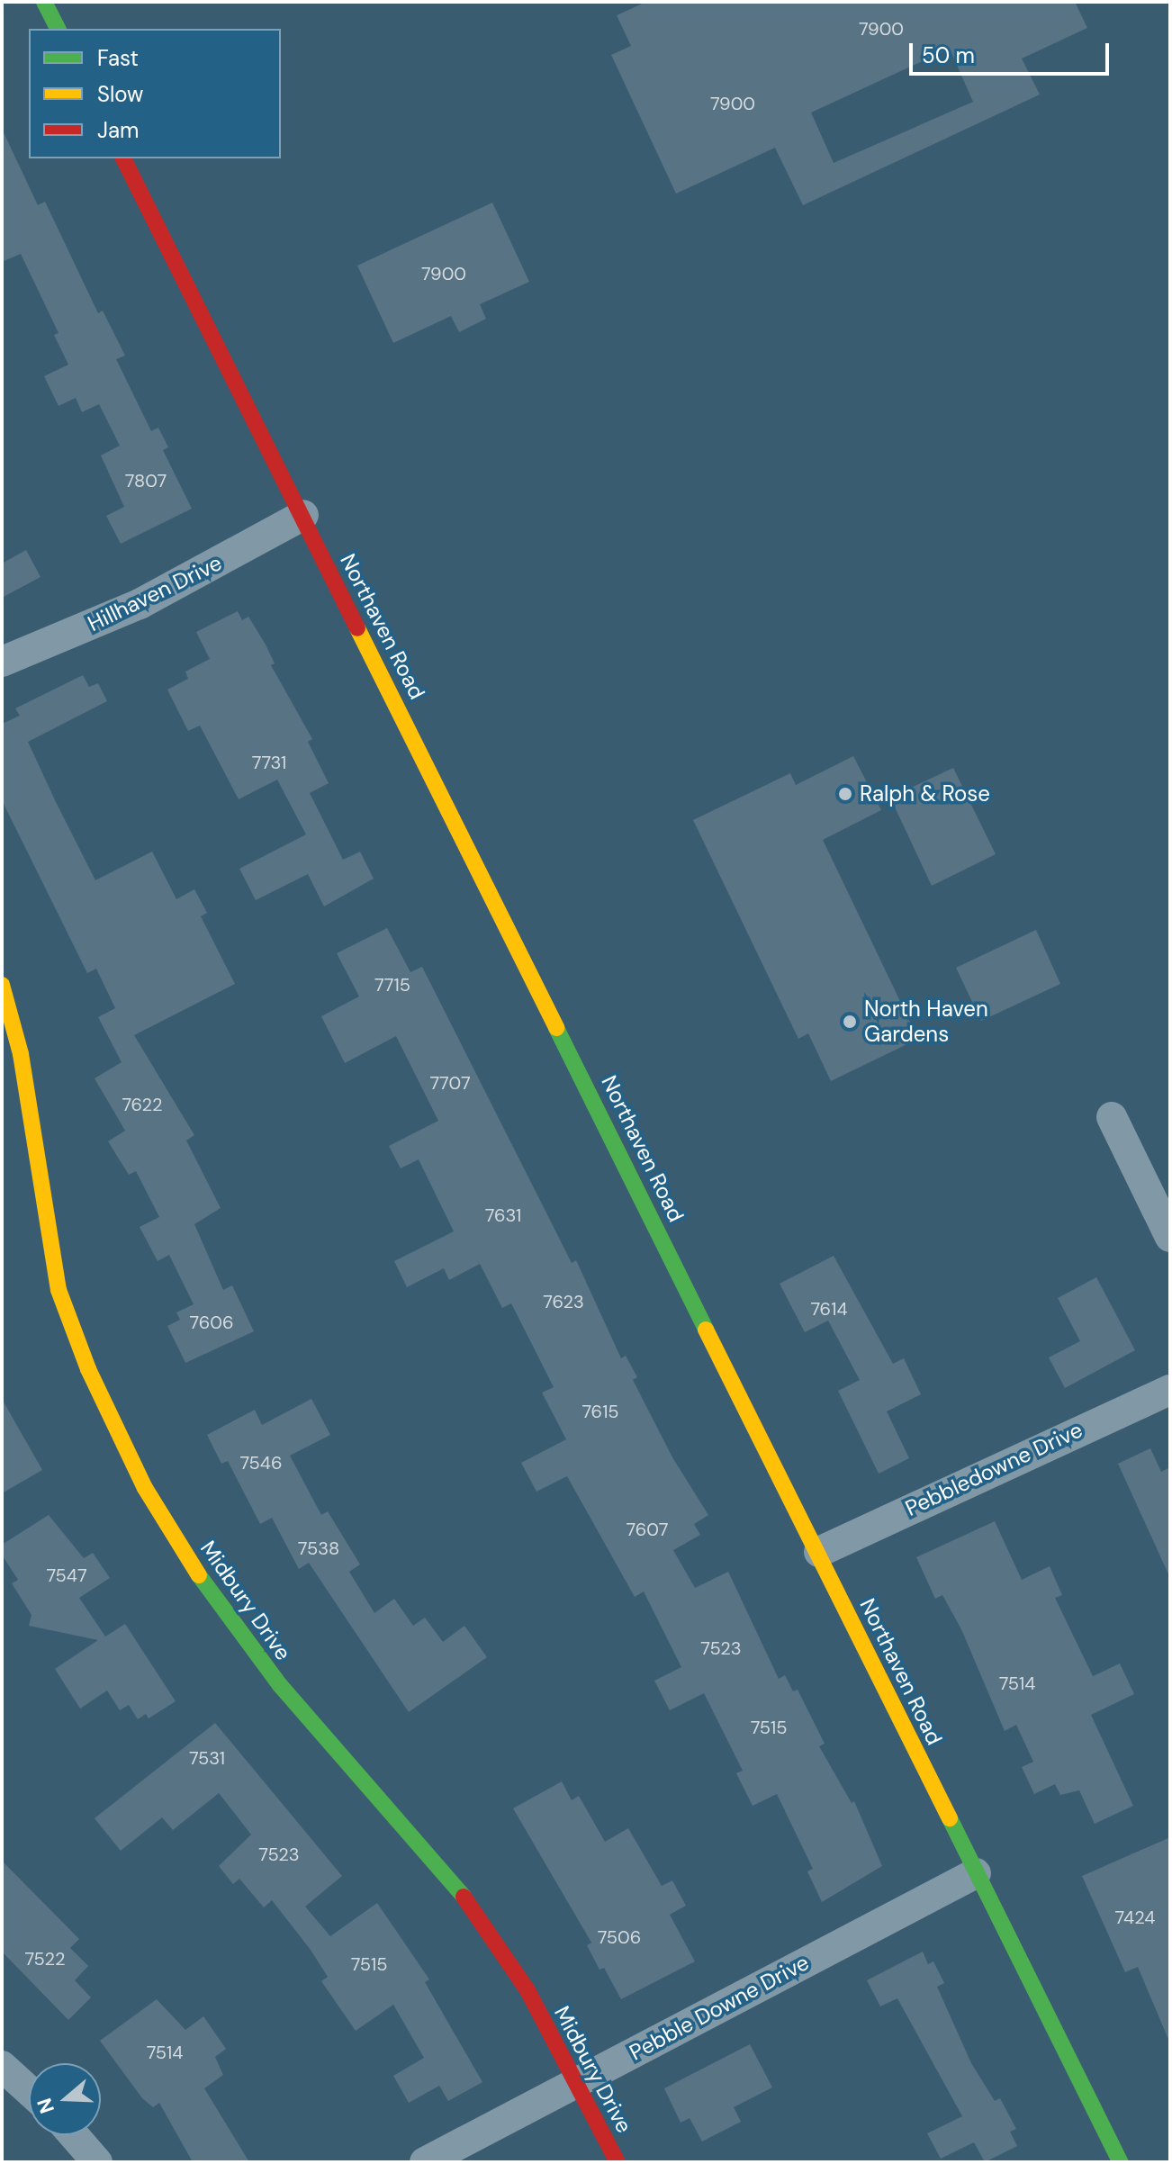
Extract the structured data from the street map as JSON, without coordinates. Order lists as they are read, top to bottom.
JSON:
{
  "streets": {
    "street": [
      "Hillhaven Drive",
      "Northaven Road",
      "Pebbledowne Drive",
      "Midbury Drive",
      "Pebble Downe Drive"
    ]
  },
  "crossings": [
    ["Hillhaven Drive", "Northaven Road"],
    ["Northaven Road", "Pebbledowne Drive"],
    ["Northaven Road", "Pebble Downe Drive"],
    ["Midbury Drive", "Pebble Downe Drive"]
  ],
  "places": ["Ralph & Rose", "North Haven Gardens"],
  "house_numbers": [
    "7900",
    "7900",
    "7900",
    "7807",
    "7731",
    "7715",
    "7707",
    "7622",
    "7631",
    "7623",
    "7614",
    "7606",
    "7615",
    "7546",
    "7607",
    "7538",
    "7547",
    "7523",
    "7514",
    "7515",
    "7531",
    "7523",
    "7424",
    "7506",
    "7522",
    "7515",
    "7514"
  ],
  "legend": ["Fast", "Slow", "Jam"],
  "scale_bar": "50 m",
  "north": "left"
}
